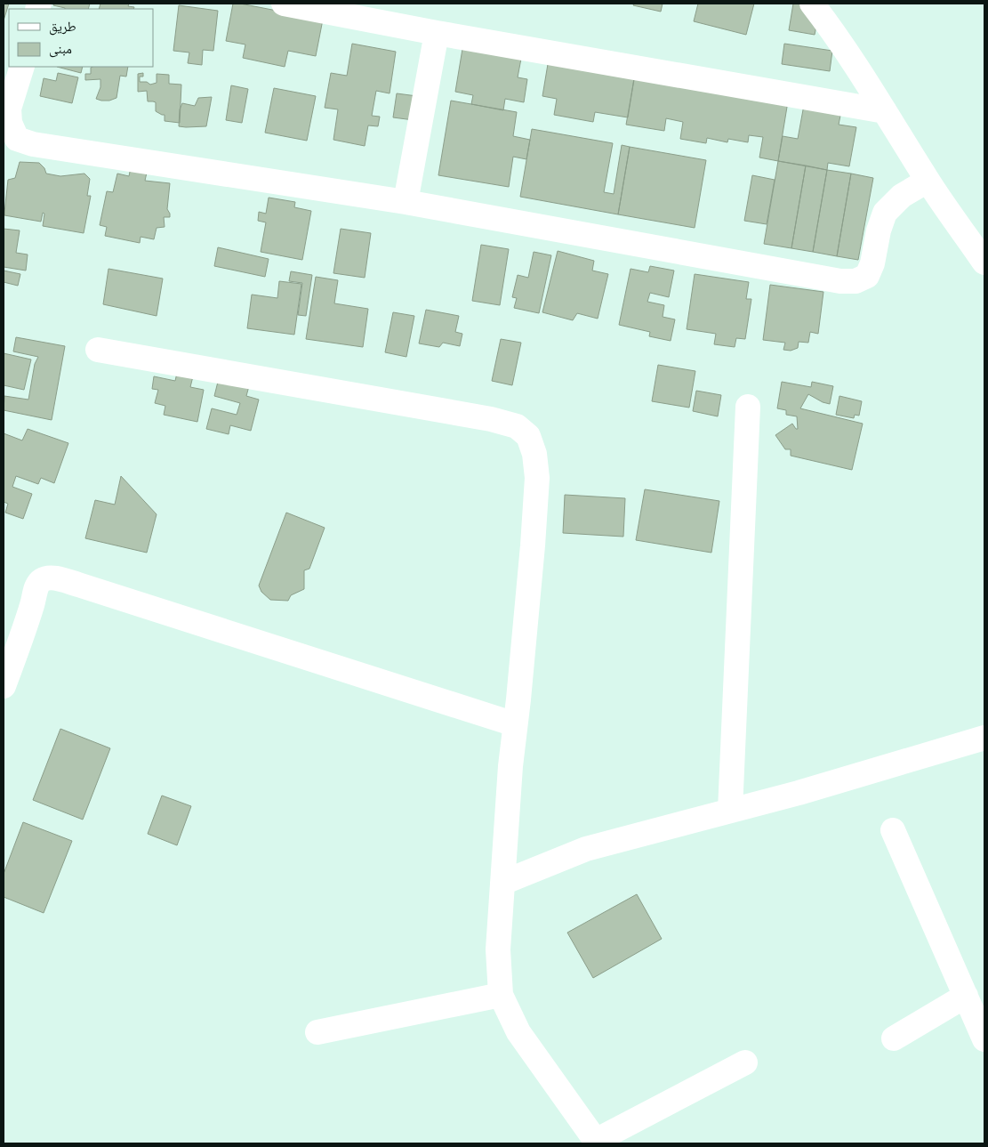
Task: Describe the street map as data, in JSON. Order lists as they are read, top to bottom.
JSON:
{
  "legend": ["طريق", "مبنى"]
}
